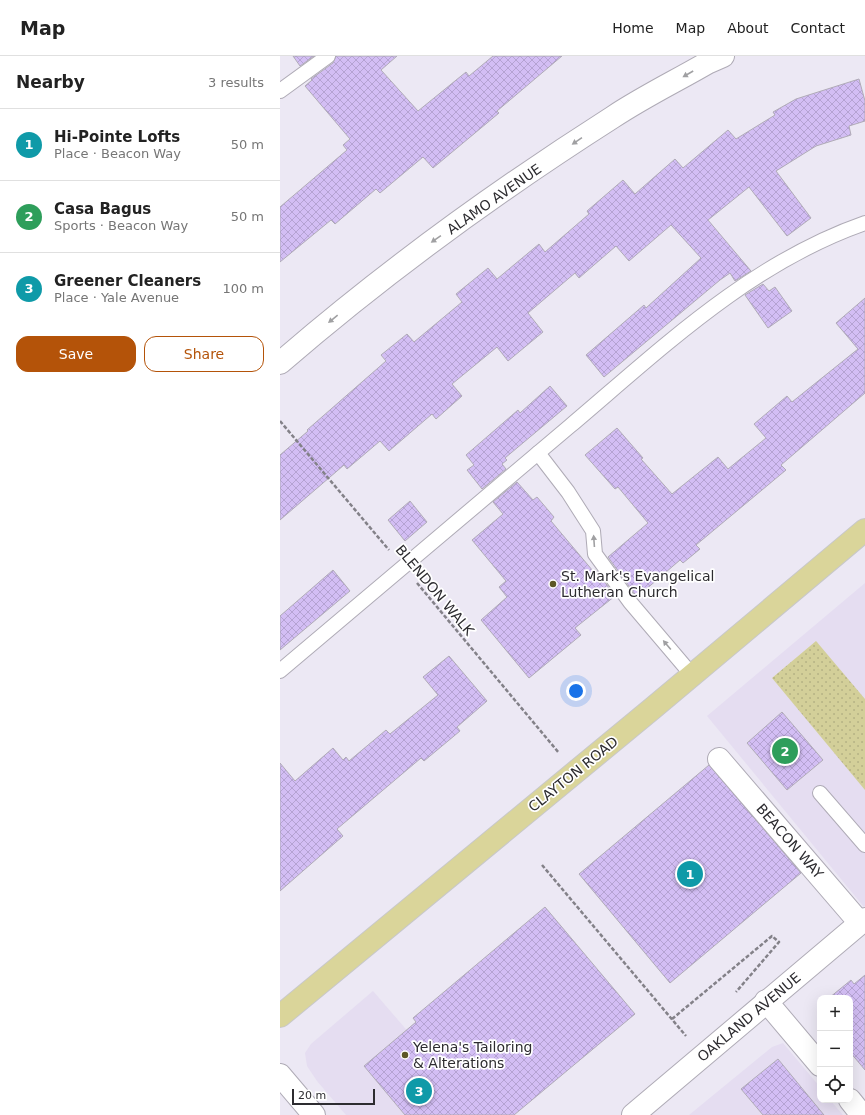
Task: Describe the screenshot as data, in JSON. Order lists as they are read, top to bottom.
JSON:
{
  "streets": {
    "main road": ["CLAYTON ROAD"],
    "street": ["ALAMO AVENUE", "BEACON WAY", "OAKLAND AVENUE"],
    "path": ["BLENDON WALK"]
  },
  "crossings": [
    ["BLENDON WALK", "CLAYTON ROAD"],
    ["BEACON WAY", "OAKLAND AVENUE"]
  ],
  "one_way": ["ALAMO AVENUE"],
  "places": ["St. Mark's Evangelical Lutheran Church", "Yelena's Tailoring & Alterations"],
  "scale_bar": "20 m",
  "page": {
    "header": "Map",
    "nav": [
      "Home",
      "Map",
      "About",
      "Contact"
    ],
    "heading": ["Nearby", "3 results"],
    "list": [
      {
        "mark": "1",
        "name": "Hi-Pointe Lofts",
        "note": "Place · Beacon Way",
        "value": "50 m"
      },
      {
        "mark": "2",
        "name": "Casa Bagus",
        "note": "Sports · Beacon Way",
        "value": "50 m"
      },
      {
        "mark": "3",
        "name": "Greener Cleaners",
        "note": "Place · Yale Avenue",
        "value": "100 m"
      }
    ],
    "buttons": ["Save", "Share"],
    "pins": ["2", "1", "3"],
    "map_buttons": ["+", "−"],
    "scale": "20 m"
  }
}
